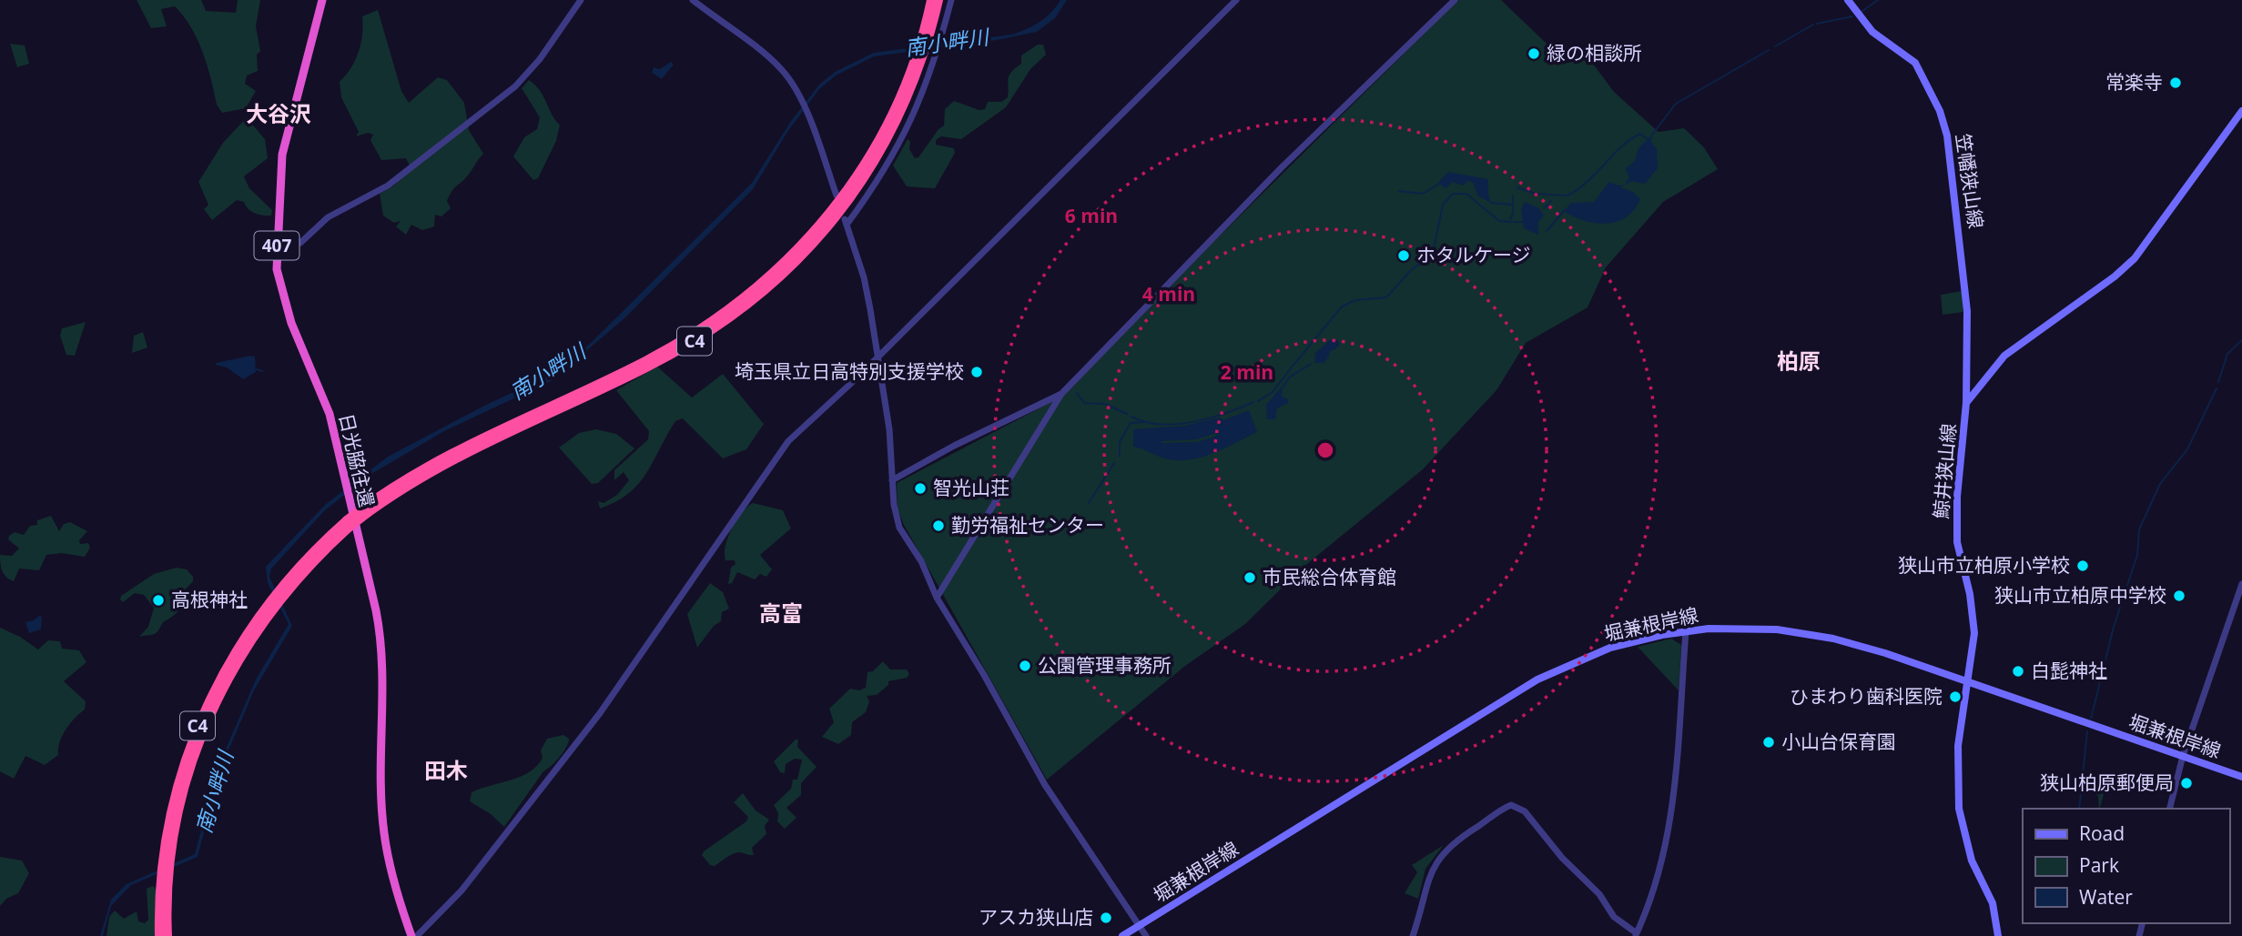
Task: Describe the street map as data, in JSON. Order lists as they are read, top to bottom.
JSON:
{
  "streets": {
    "highway": ["407", "C4", "日光脇往還"],
    "main road": ["笠幡狭山線", "鯨井狭山線", "堀兼根岸線"]
  },
  "crossings": [
    ["笠幡狭山線", "鯨井狭山線"],
    ["鯨井狭山線", "堀兼根岸線"]
  ],
  "districts": [
    "大谷沢",
    "柏原",
    "高富",
    "田木"
  ],
  "water": ["南小畔川"],
  "places": [
    "緑の相談所",
    "常楽寺",
    "ホタルケージ",
    "埼玉県立日高特別支援学校",
    "智光山荘",
    "勤労福祉センター",
    "狭山市立柏原小学校",
    "市民総合体育館",
    "狭山市立柏原中学校",
    "高根神社",
    "公園管理事務所",
    "白髭神社",
    "ひまわり歯科医院",
    "小山台保育園",
    "狭山柏原郵便局",
    "アスカ狭山店"
  ],
  "legend": ["Road", "Park", "Water"],
  "rings": ["6 min", "4 min", "2 min"]
}
